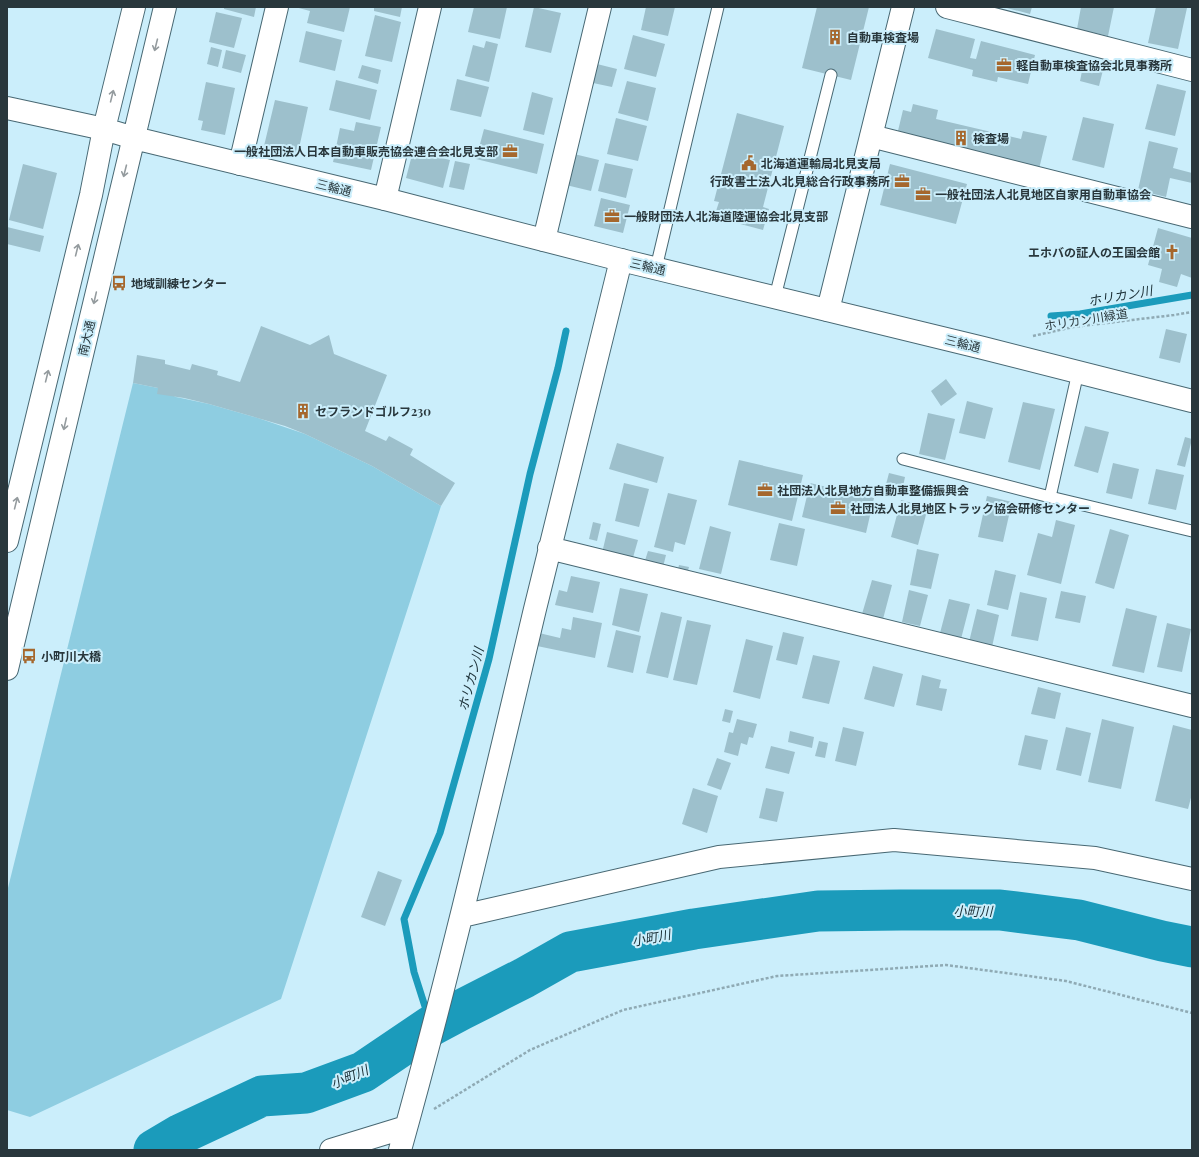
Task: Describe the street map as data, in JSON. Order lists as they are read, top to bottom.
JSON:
{
  "streets": {
    "street": ["三輪通", "南大通"],
    "path": ["ホリカン川緑道"]
  },
  "crossings": [
    ["三輪通", "南大通"]
  ],
  "water": ["ホリカン川", "小町川"],
  "places": {
    "building": ["自動車検査場", "検査場", "セフランドゴルフ230"],
    "office": [
      "軽自動車検査協会北見事務所",
      "一般社団法人日本自動車販売協会連合会北見支部",
      "行政書士法人北見総合行政事務所",
      "一般社団法人北見地区自家用自動車協会",
      "一般財団法人北海道陸運協会北見支部",
      "社団法人北見地方自動車整備振興会",
      "社団法人北見地区トラック協会研修センター"
    ],
    "public building": ["北海道運輸局北見支局"],
    "church": ["エホバの証人の王国会館"],
    "bus stop": ["地域訓練センター", "小町川大橋"]
  }
}
